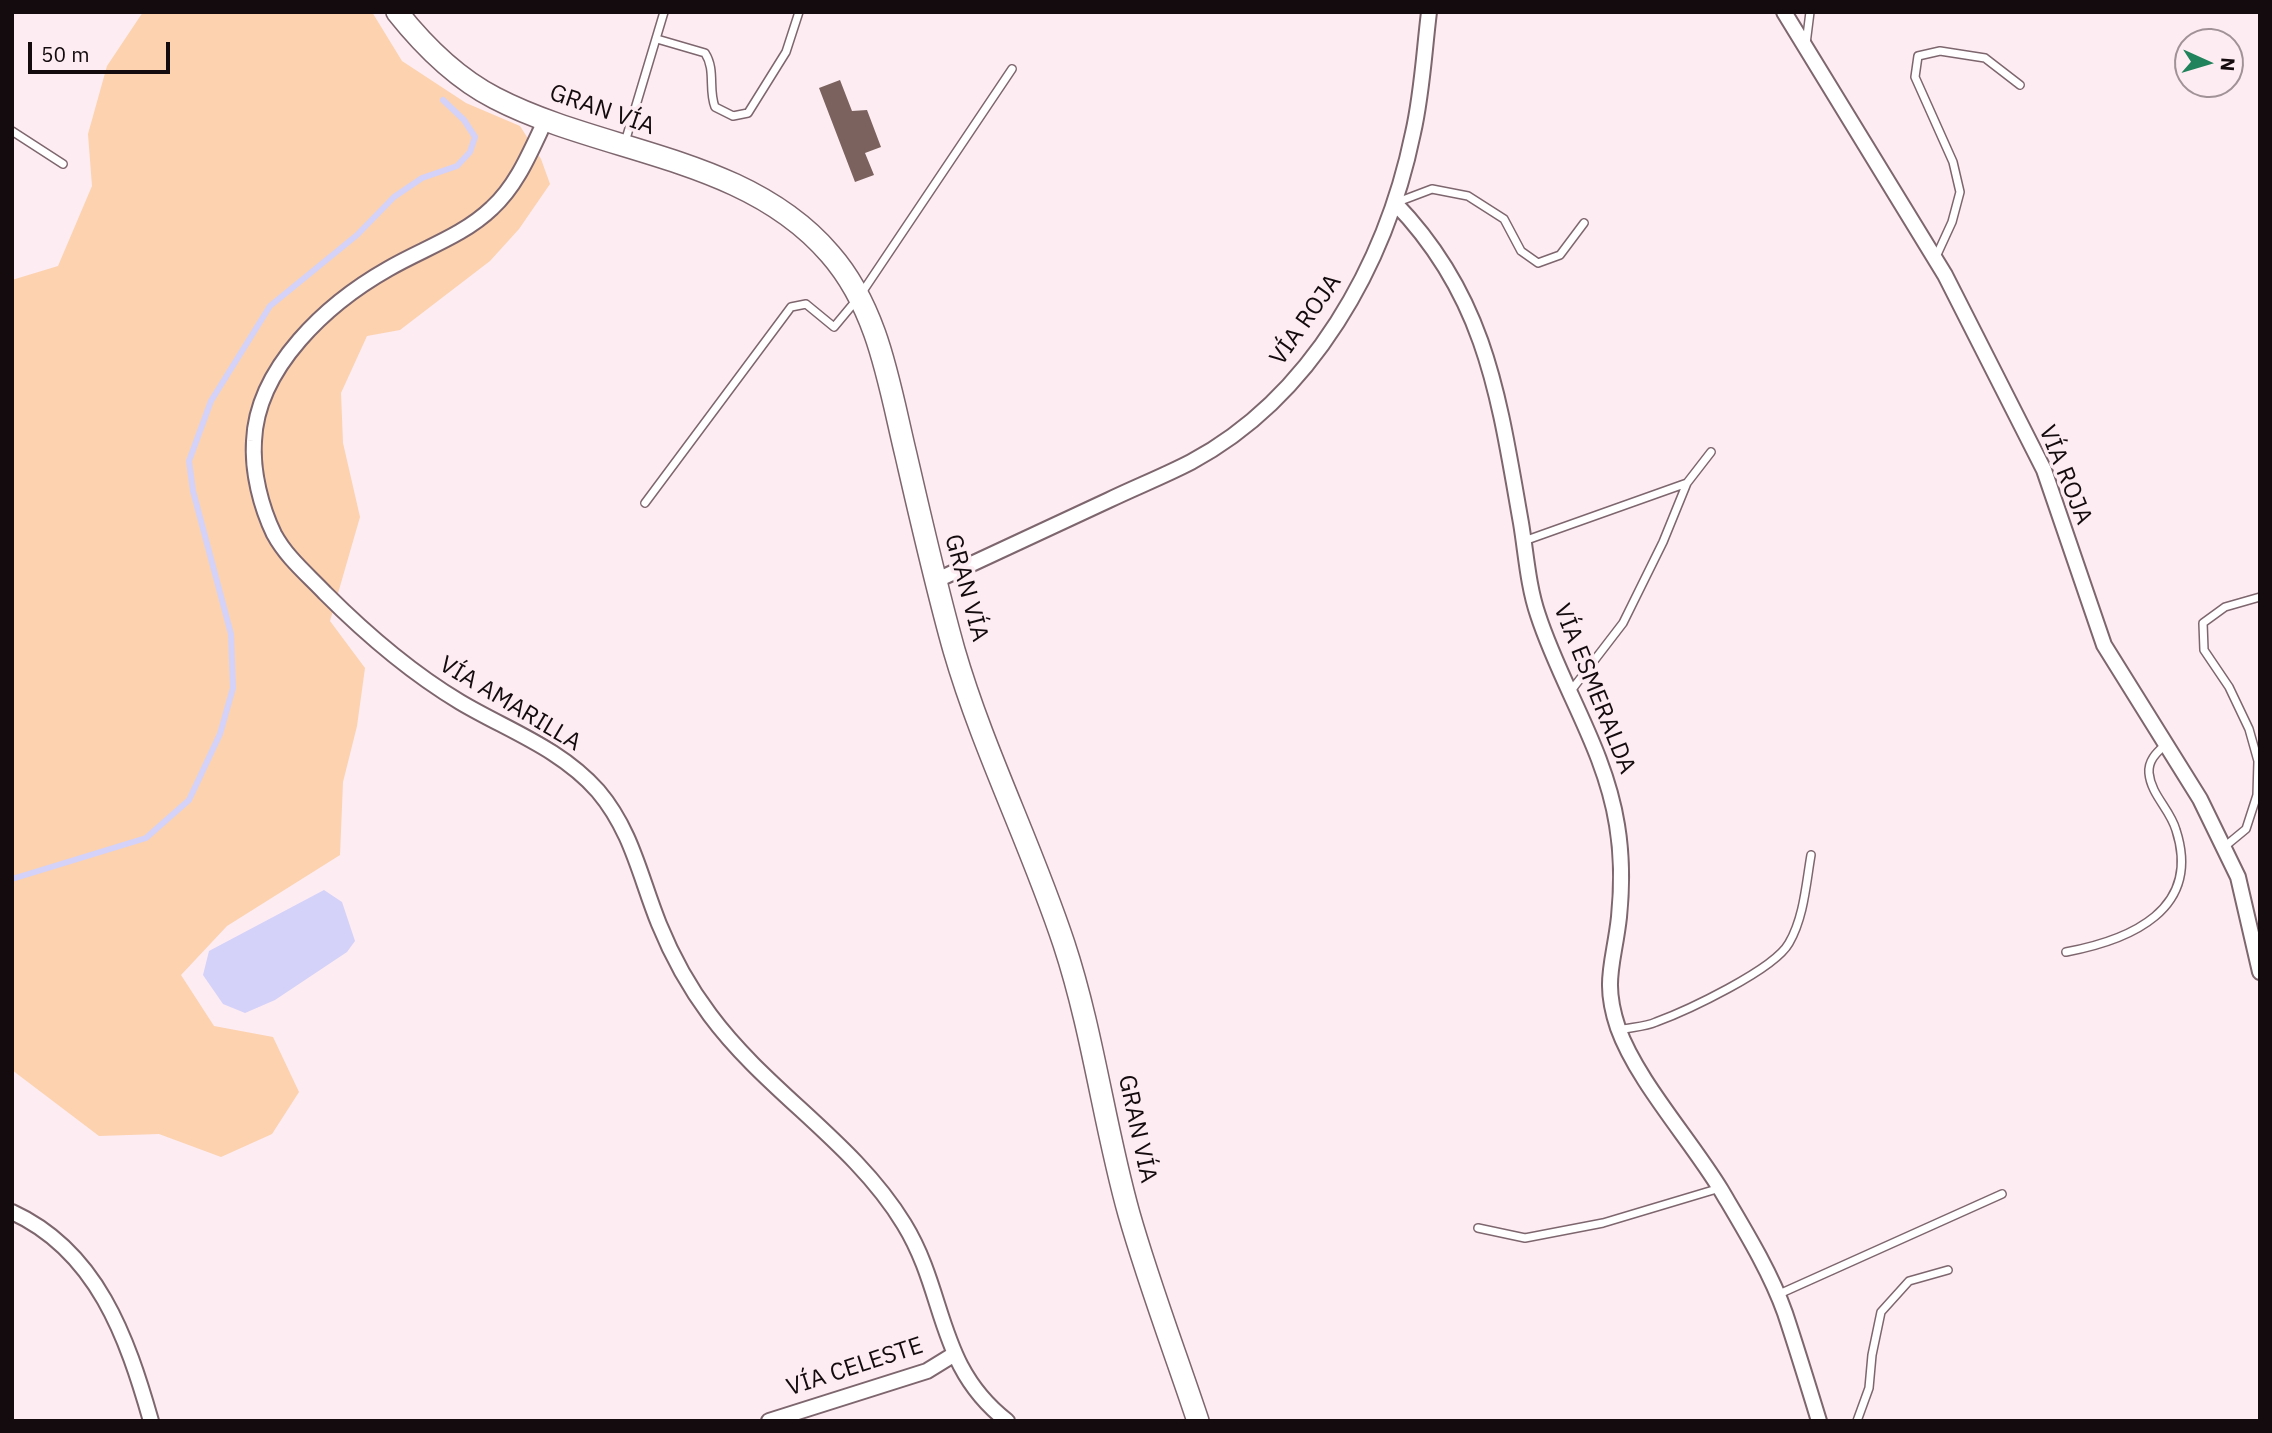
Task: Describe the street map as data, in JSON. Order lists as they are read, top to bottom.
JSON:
{
  "streets": {
    "main road": ["GRAN VÍA"],
    "street": [
      "VÍA ROJA",
      "VÍA ESMERALDA",
      "VÍA AMARILLA",
      "VÍA CELESTE"
    ]
  },
  "crossings": [
    ["GRAN VÍA", "VÍA ROJA"],
    ["GRAN VÍA", "VÍA AMARILLA"],
    ["VÍA ROJA", "VÍA ESMERALDA"],
    ["VÍA AMARILLA", "VÍA CELESTE"]
  ],
  "scale_bar": "50 m",
  "north": "right"
}
